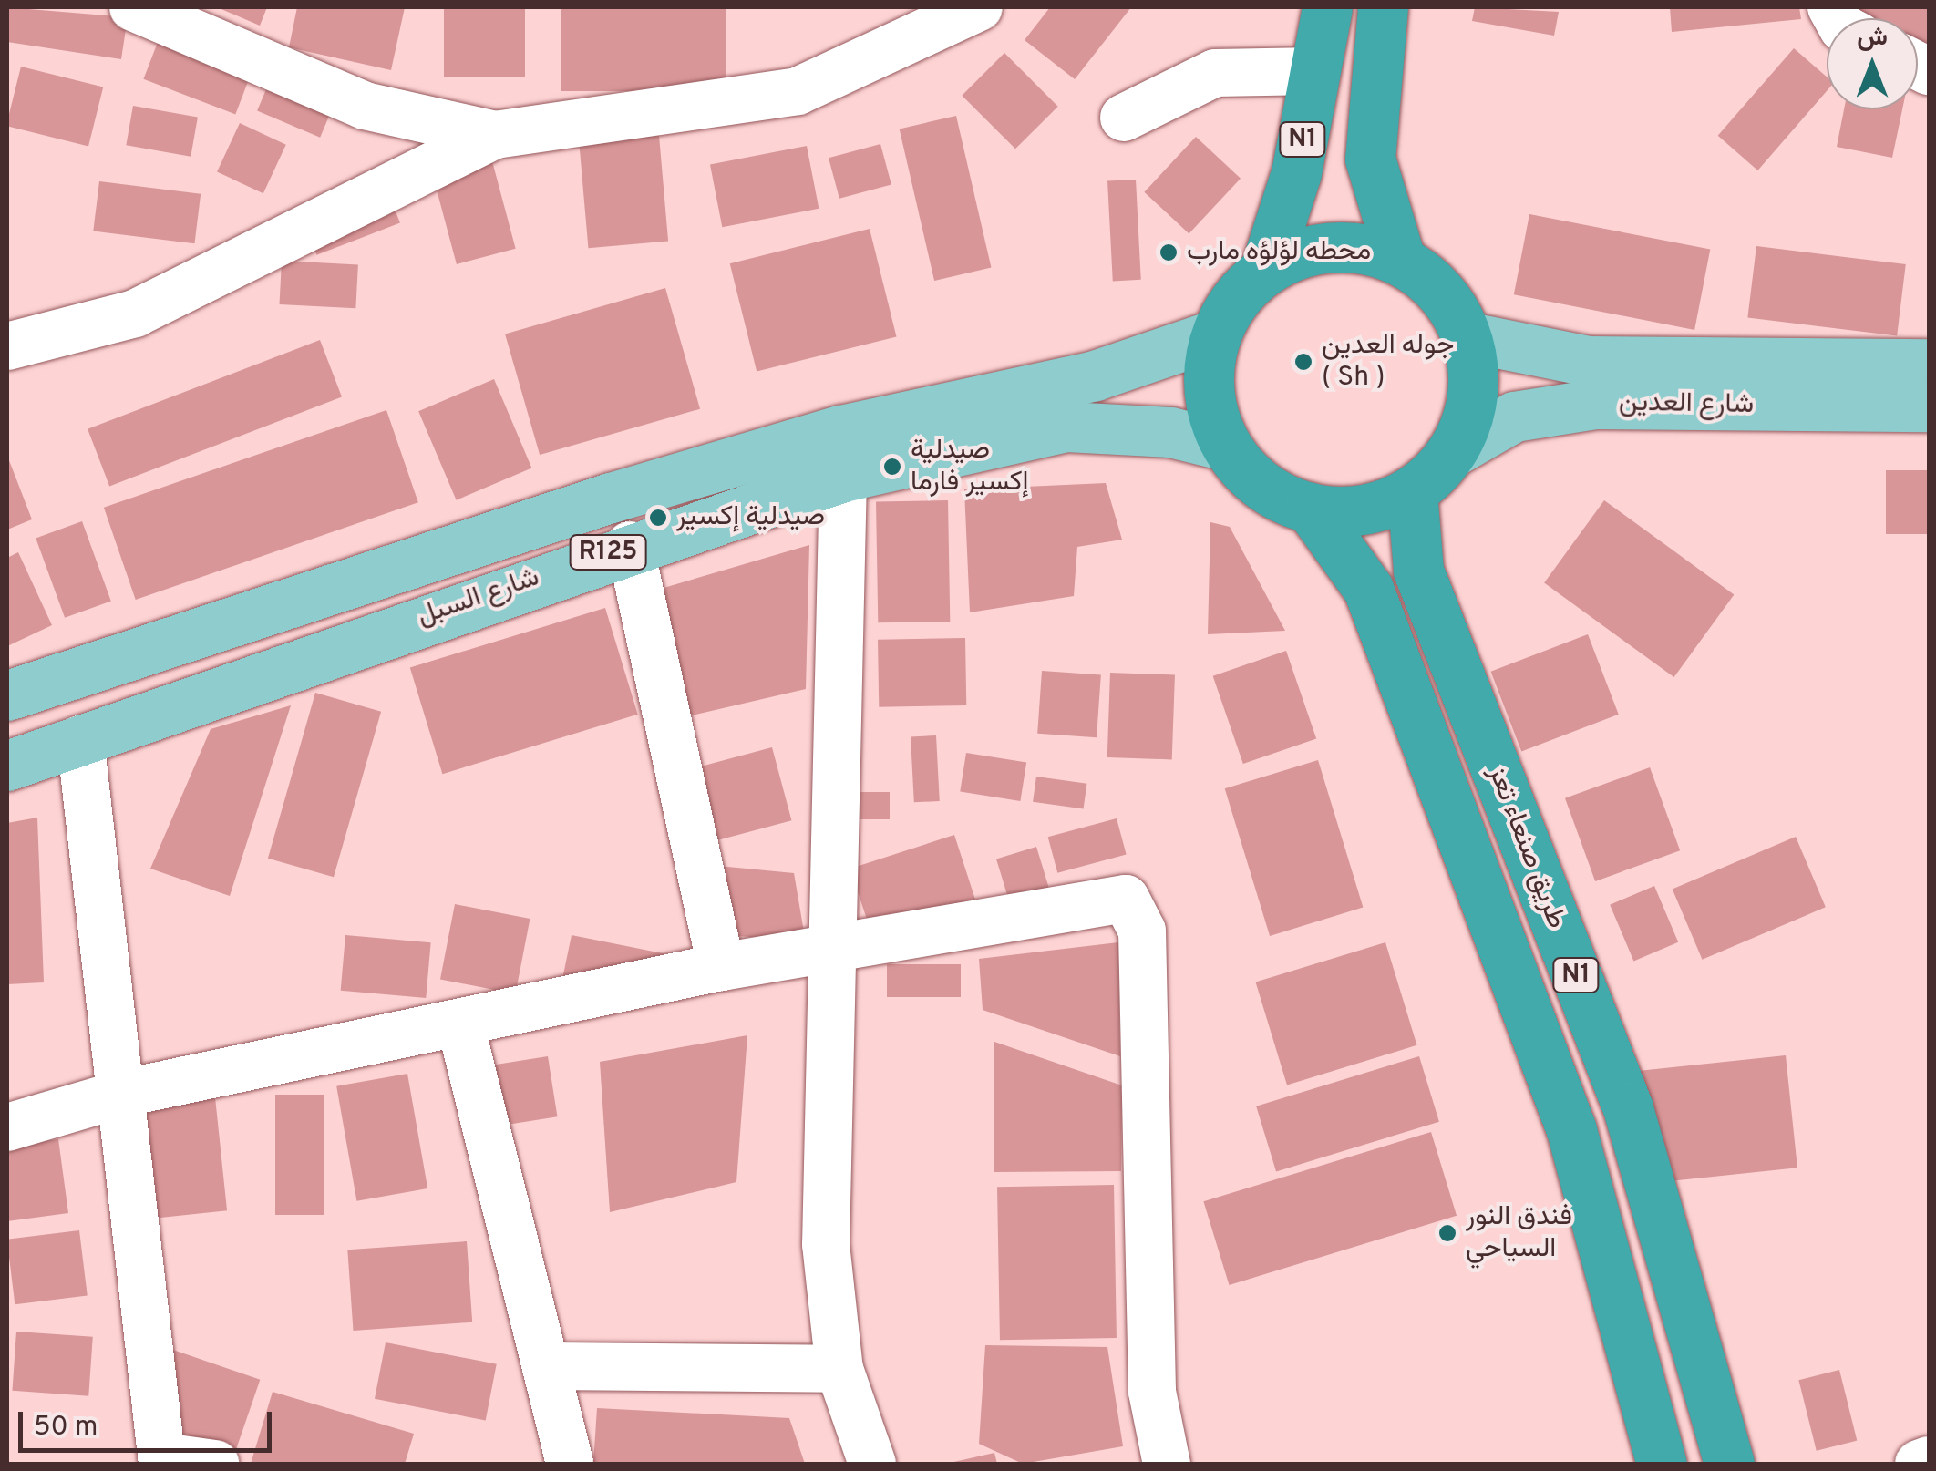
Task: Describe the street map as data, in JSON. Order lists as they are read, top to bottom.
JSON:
{
  "streets": {
    "highway": ["N1", "طريق صنعاء تعز"],
    "main road": ["شارع العدين", "R125", "شارع السبل"]
  },
  "crossings": [
    ["N1", "شارع العدين"],
    ["N1", "شارع السبل"],
    ["N1", "طريق صنعاء تعز"],
    ["شارع العدين", "شارع السبل"],
    ["شارع العدين", "طريق صنعاء تعز"],
    ["شارع السبل", "طريق صنعاء تعز"]
  ],
  "places": [
    "محطه لؤلؤه مارب",
    "جوله العدين ( Sh )",
    "صيدلية إكسير فارما",
    "صيدلية إكسير",
    "فندق النور السياحي"
  ],
  "scale_bar": "50 m",
  "north": "top"
}
